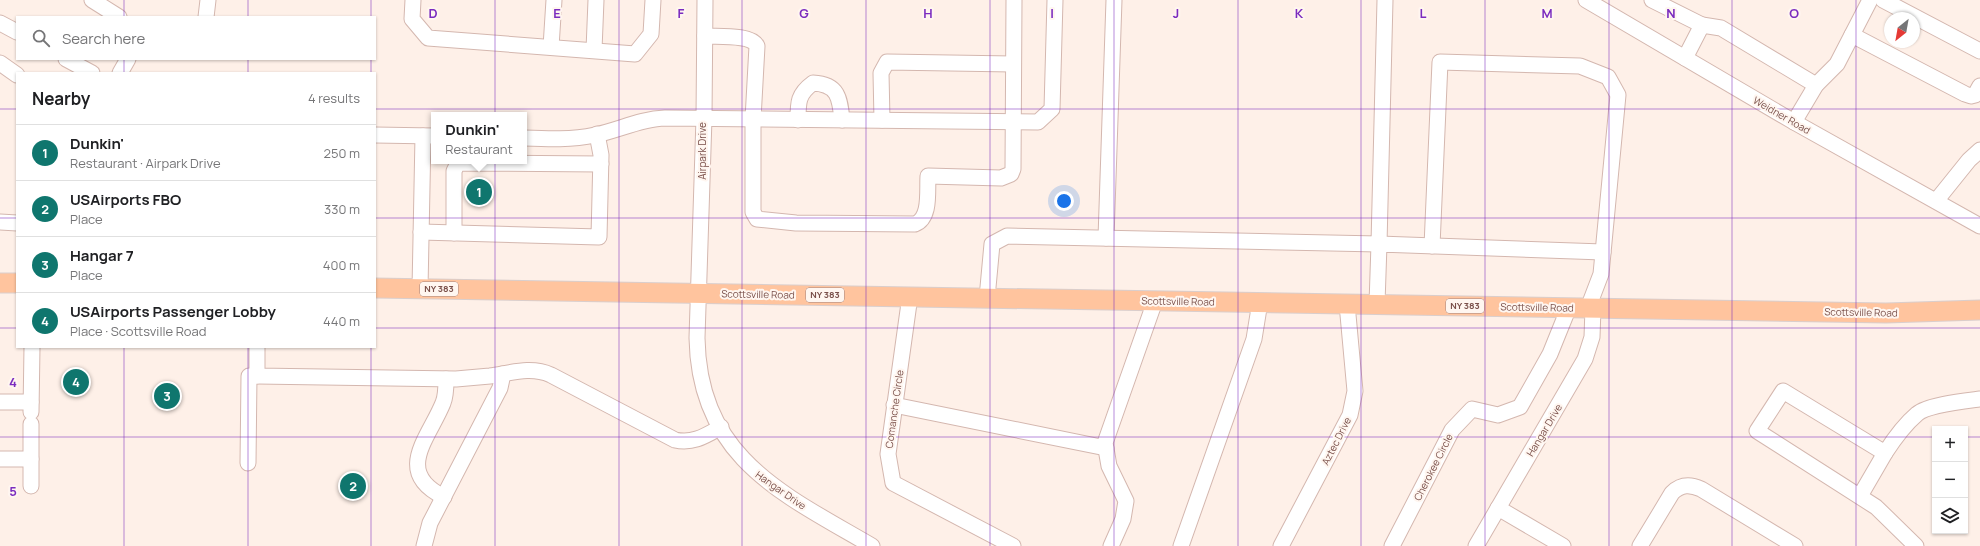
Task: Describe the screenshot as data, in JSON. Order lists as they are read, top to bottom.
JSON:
{
  "streets": {
    "main road": ["NY 383", "Scottsville Road"],
    "street": [
      "Weidner Road",
      "Airpark Drive",
      "Comanche Circle",
      "Hangar Drive",
      "Aztec Drive",
      "Cherokee Circle"
    ]
  },
  "crossings": [
    ["Airpark Drive", "Scottsville Road"],
    ["Airpark Drive", "Hangar Drive"],
    ["Scottsville Road", "Comanche Circle"],
    ["Scottsville Road", "Hangar Drive"],
    ["Scottsville Road", "Aztec Drive"],
    ["Scottsville Road", "Cherokee Circle"]
  ],
  "north": "bottom left",
  "page": {
    "search": "Search here",
    "heading": ["Nearby", "4 results"],
    "popup": ["Dunkin'", "Restaurant"],
    "list": [
      {
        "mark": "1",
        "name": "Dunkin'",
        "note": "Restaurant · Airpark Drive",
        "value": "250 m"
      },
      {
        "mark": "2",
        "name": "USAirports FBO",
        "note": "Place",
        "value": "330 m"
      },
      {
        "mark": "3",
        "name": "Hangar 7",
        "note": "Place",
        "value": "400 m"
      },
      {
        "mark": "4",
        "name": "USAirports Passenger Lobby",
        "note": "Place · Scottsville Road",
        "value": "440 m"
      }
    ],
    "pins": [
      "1",
      "4",
      "3",
      "2"
    ],
    "map_buttons": ["+", "−"]
  },
  "grid": {
    "columns": [
      "D",
      "E",
      "F",
      "G",
      "H",
      "I",
      "J",
      "K",
      "L",
      "M",
      "N",
      "O"
    ],
    "rows": ["4", "5"]
  }
}
